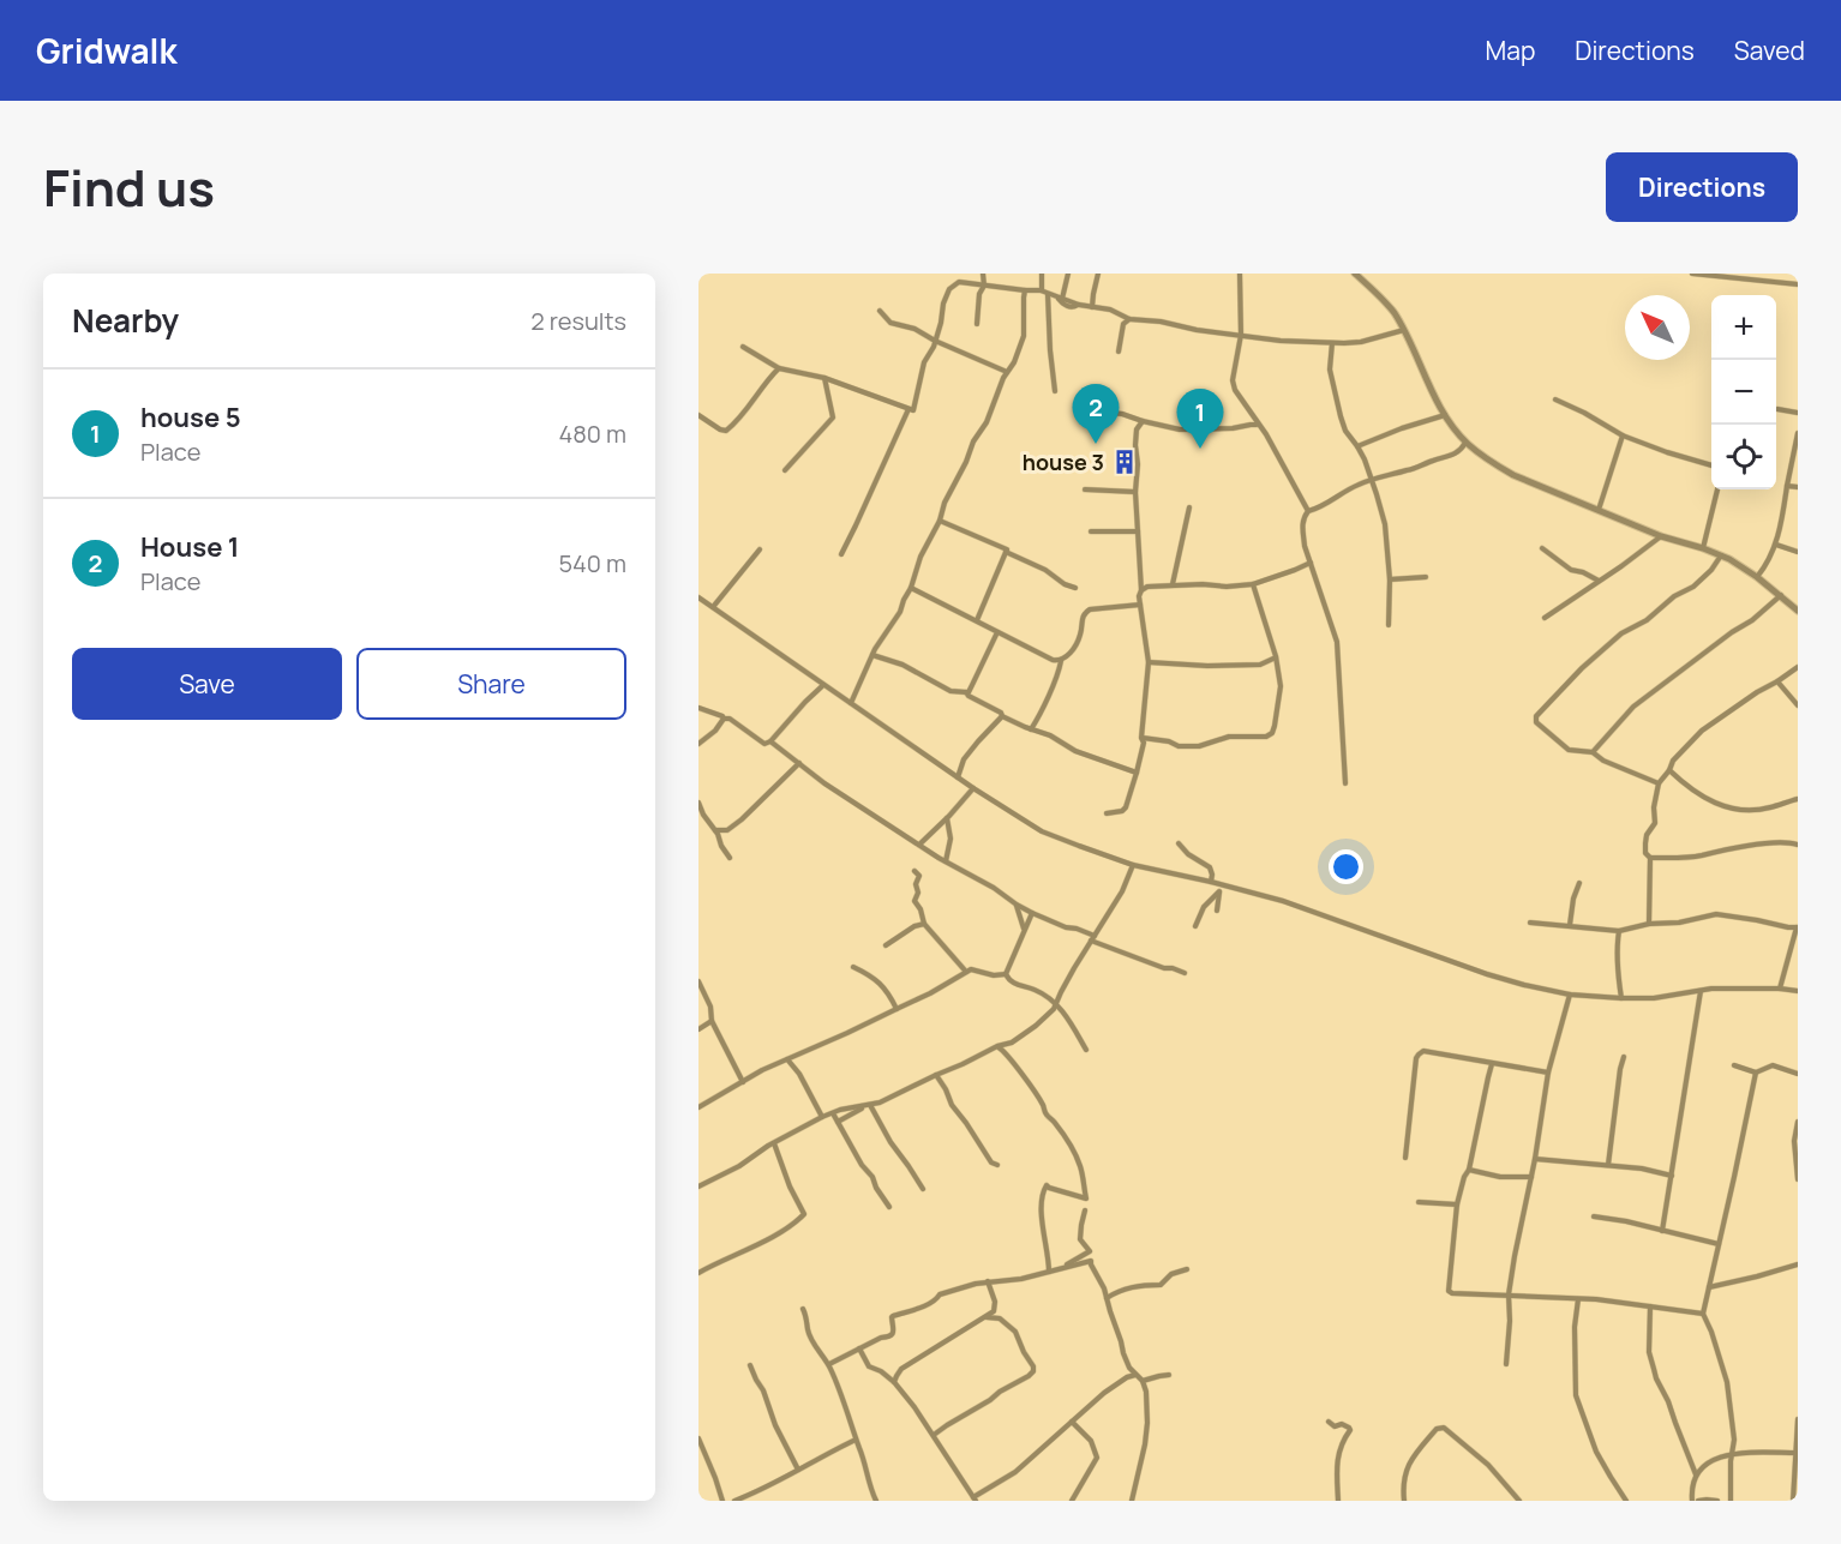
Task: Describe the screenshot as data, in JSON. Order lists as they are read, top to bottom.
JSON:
{
  "places": {
    "building": ["house 3"]
  },
  "north": "top left",
  "page": {
    "header": "Gridwalk",
    "nav": ["Map", "Directions", "Saved"],
    "title": "Find us",
    "buttons": [
      "Directions",
      ["Save", "Share"]
    ],
    "heading": ["Nearby", "2 results"],
    "map_buttons": ["+", "−"],
    "list": [
      {
        "mark": "1",
        "name": "house 5",
        "note": "Place",
        "value": "480 m"
      },
      {
        "mark": "2",
        "name": "House 1",
        "note": "Place",
        "value": "540 m"
      }
    ],
    "pins": ["2", "1"]
  }
}
